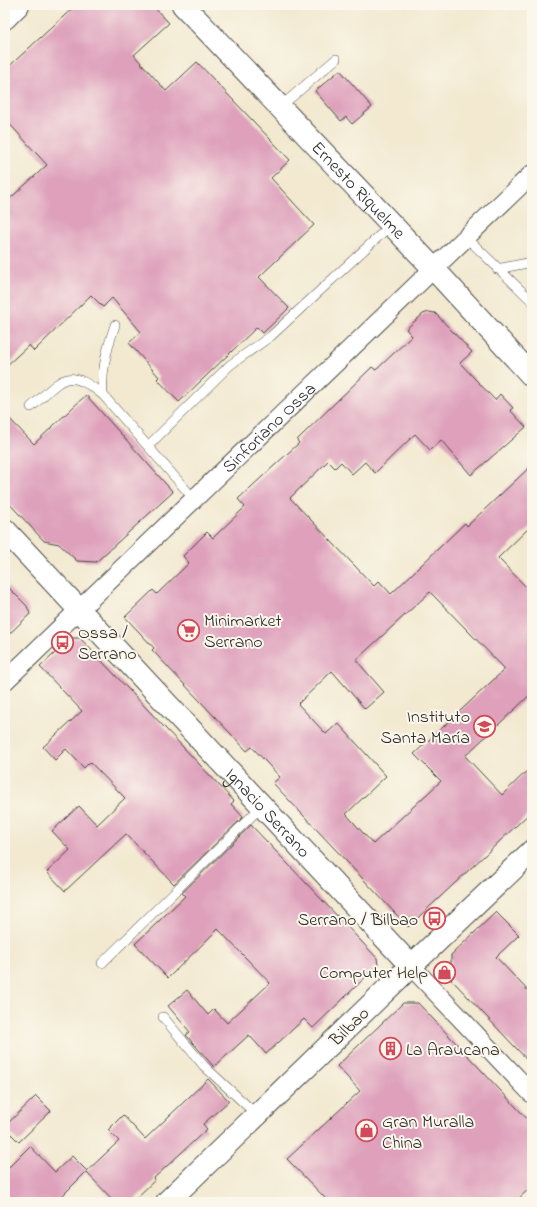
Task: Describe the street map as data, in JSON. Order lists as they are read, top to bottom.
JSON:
{
  "streets": {
    "main road": ["Ernesto Riquelme", "Ignacio Serrano", "Bilbao"],
    "street": ["Sinforiano Ossa"]
  },
  "crossings": [
    ["Ernesto Riquelme", "Sinforiano Ossa"],
    ["Sinforiano Ossa", "Ignacio Serrano"],
    ["Ignacio Serrano", "Bilbao"]
  ],
  "places": {
    "supermarket": ["Minimarket Serrano"],
    "bus stop": ["Ossa / Serrano", "Serrano / Bilbao"],
    "school or university": ["Instituto Santa María"],
    "shop": ["Computer Help", "Gran Muralla China"],
    "building": ["La Araucana"]
  }
}
